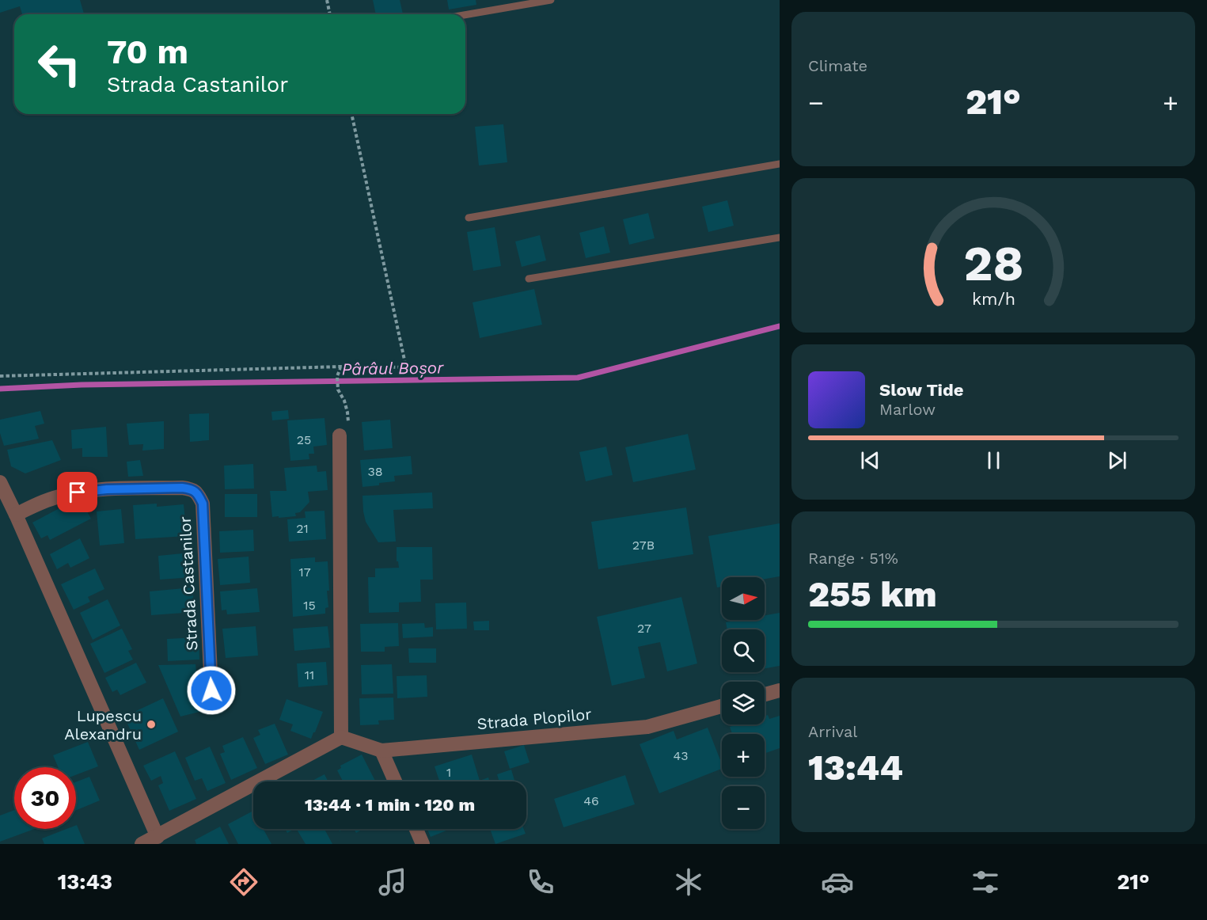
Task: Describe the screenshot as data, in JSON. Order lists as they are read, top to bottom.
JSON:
{
  "streets": {
    "street": ["Strada Castanilor", "Strada Plopilor"]
  },
  "water": ["Pârâul Boșor"],
  "places": ["Lupescu Alexandru"],
  "house_numbers": [
    "25",
    "38",
    "21",
    "27B",
    "17",
    "15",
    "27",
    "11",
    "43",
    "1",
    "46"
  ],
  "north": "right",
  "page": {
    "tile": [
      "Climate",
      ["Range · 51%", "255 km"],
      ["Arrival", "13:44"]
    ],
    "turn": ["70 m", "Strada Castanilor"],
    "heat": ["−", "21°", "+"],
    "song": ["Slow Tide", "Marlow"],
    "map_buttons": ["+", "−"],
    "limit": "30",
    "trip": "13:44 · 1 min · 120 m",
    "tabs": ["13:43", "21°"],
    "gauge": ["28", "km/h"]
  }
}
